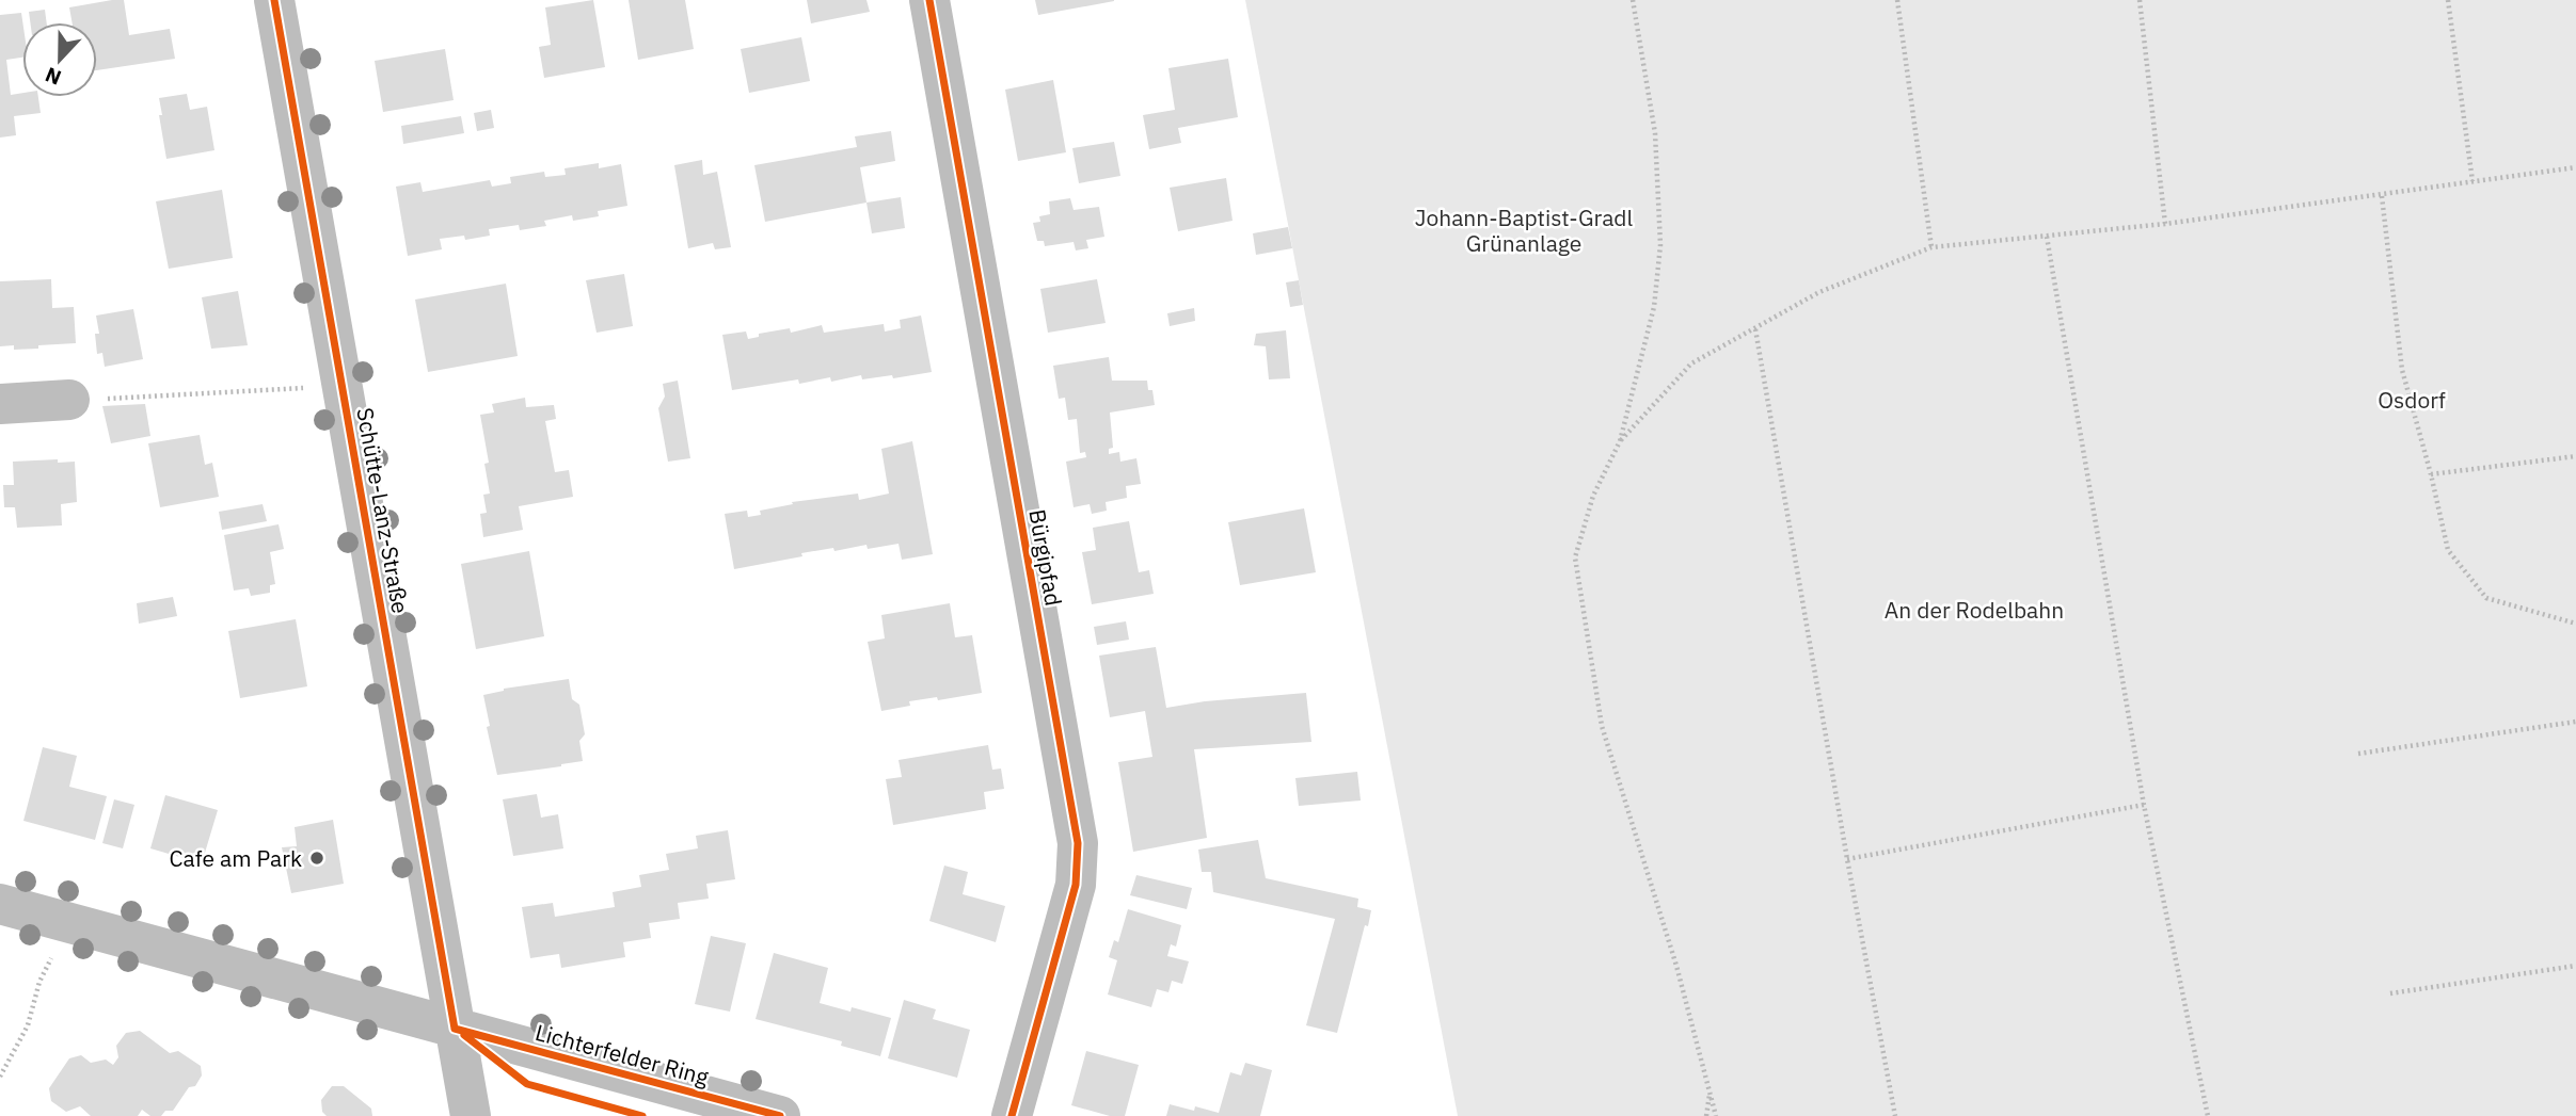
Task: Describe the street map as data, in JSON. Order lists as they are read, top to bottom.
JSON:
{
  "streets": {
    "street": ["Schütte-Lanz-Straße", "Bürgipfad", "Lichterfelder Ring"]
  },
  "crossings": [
    ["Schütte-Lanz-Straße", "Lichterfelder Ring"]
  ],
  "parks": ["Johann-Baptist-Gradl Grünanlage", "Osdorf", "An der Rodelbahn"],
  "places": ["Cafe am Park"],
  "north": "bottom"
}
